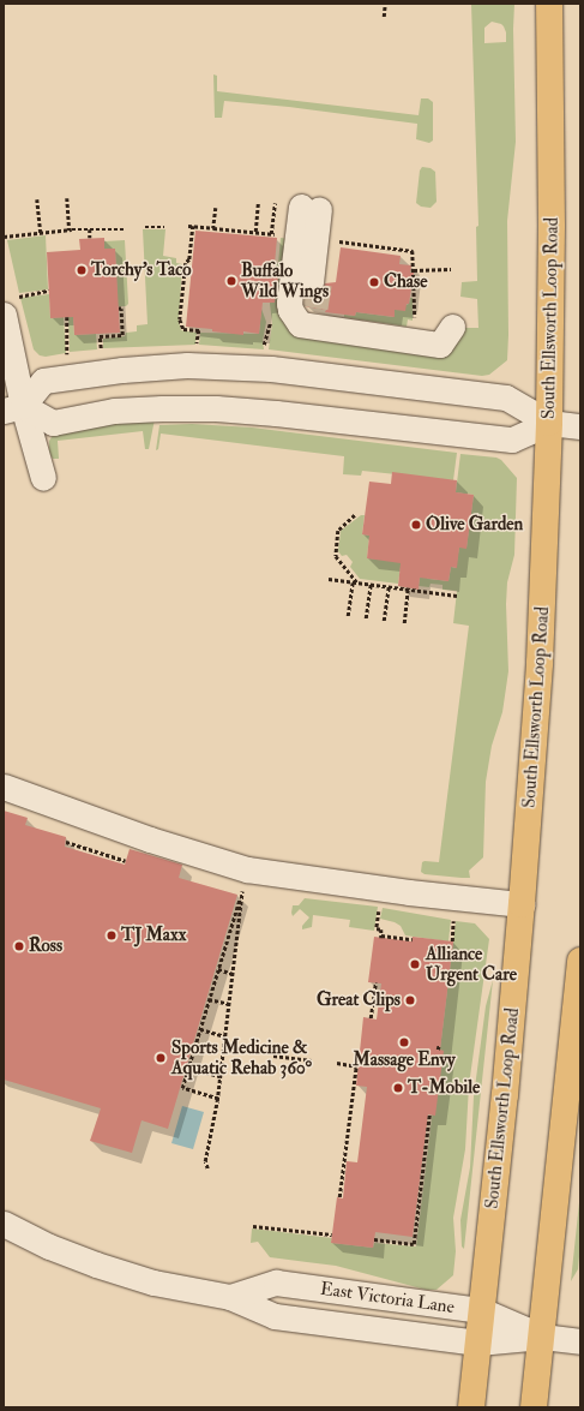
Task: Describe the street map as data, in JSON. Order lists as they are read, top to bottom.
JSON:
{
  "streets": {
    "main road": ["South Ellsworth Loop Road"],
    "street": ["East Victoria Lane"]
  },
  "crossings": [
    ["South Ellsworth Loop Road", "East Victoria Lane"]
  ],
  "places": [
    "Torchy's Taco",
    "Buffalo Wild Wings",
    "Chase",
    "Olive Garden",
    "TJ Maxx",
    "Ross",
    "Alliance Urgent Care",
    "Great Clips",
    "Massage Envy",
    "Sports Medicine & Aquatic Rehab 360°",
    "T-Mobile"
  ]
}
